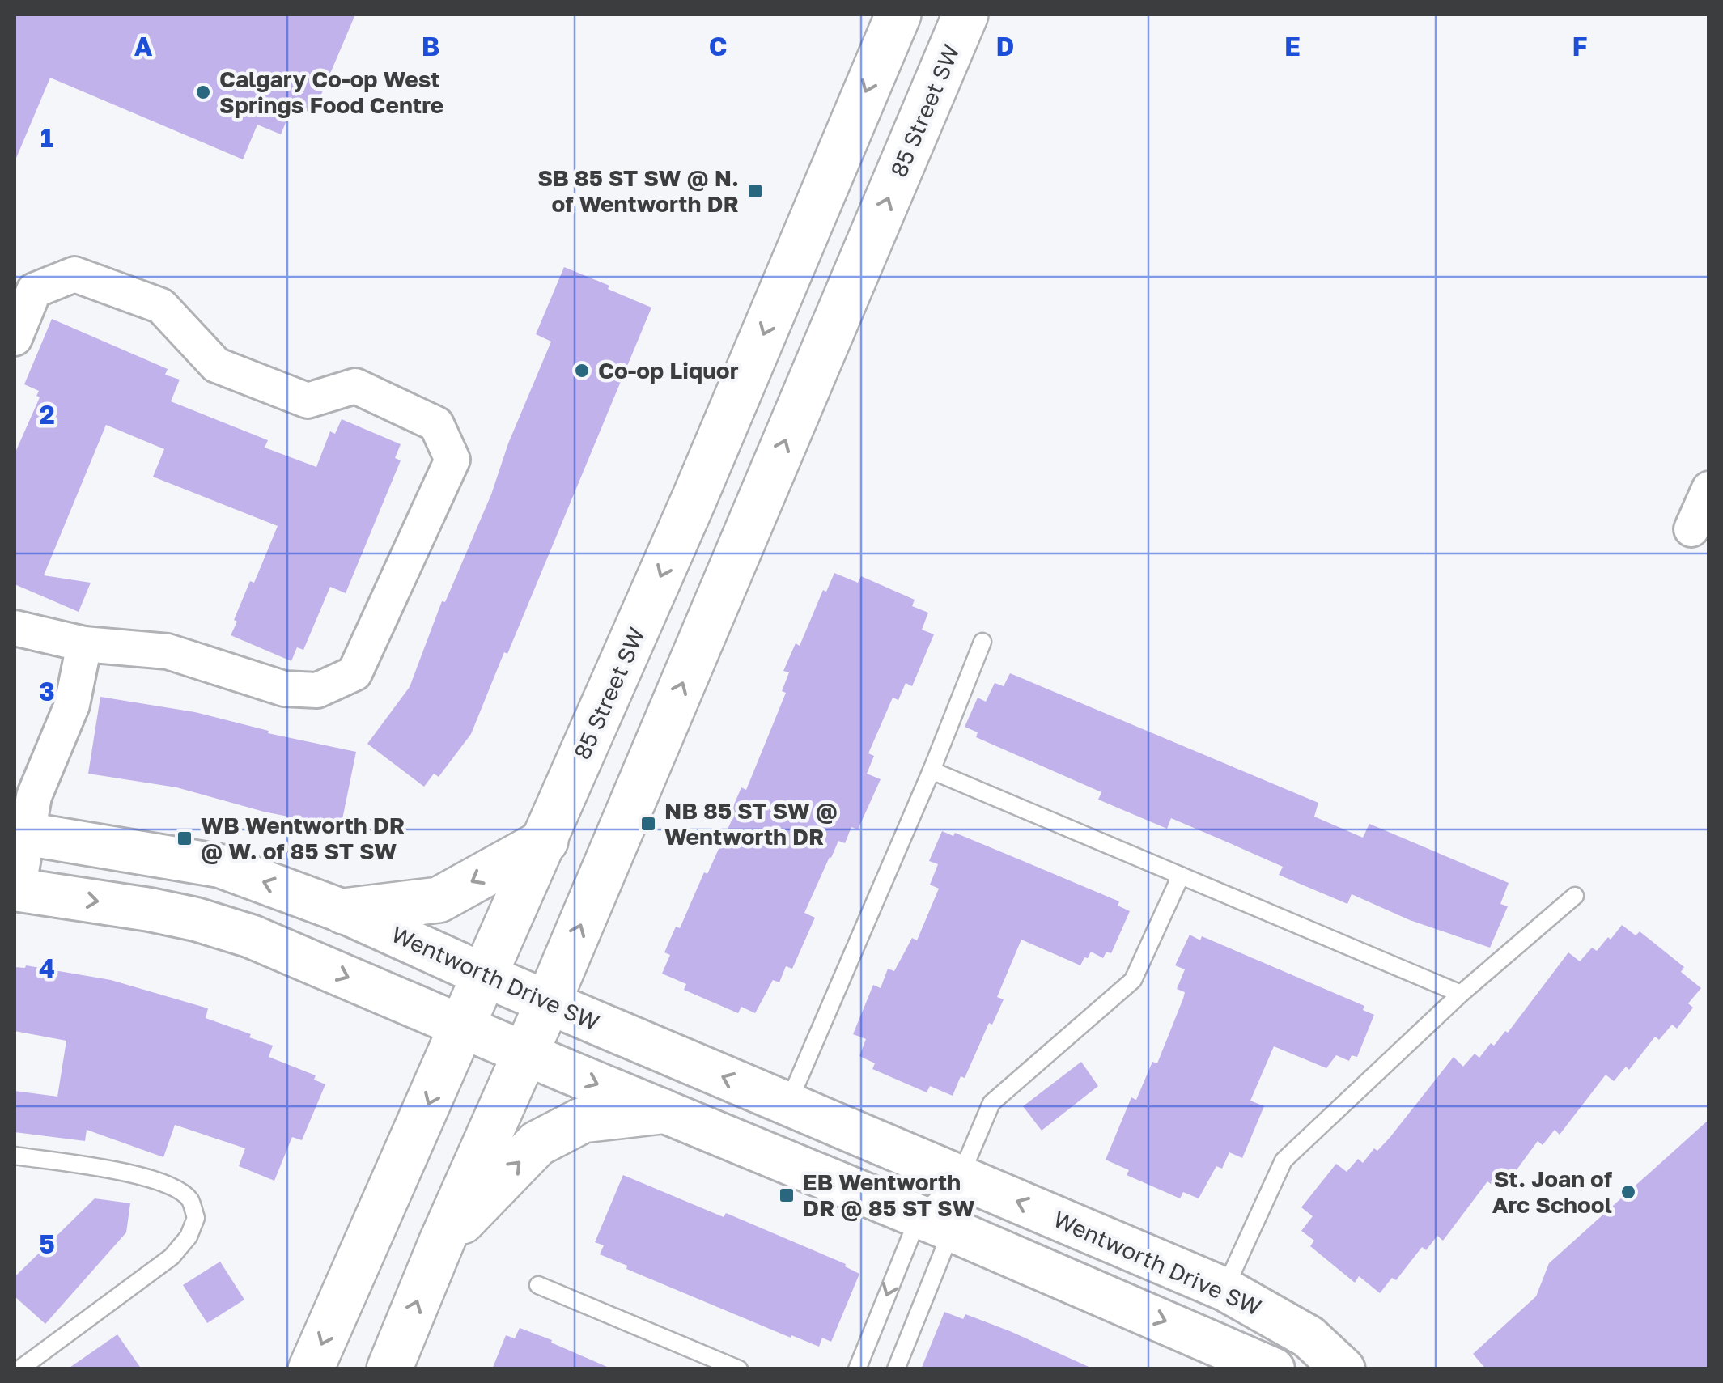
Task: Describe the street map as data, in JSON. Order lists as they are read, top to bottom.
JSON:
{
  "streets": {
    "main road": ["85 Street SW"],
    "street": ["Wentworth Drive SW"]
  },
  "crossings": [
    ["85 Street SW", "Wentworth Drive SW"]
  ],
  "places": {
    "other": ["Calgary Co-op West Springs Food Centre", "Co-op Liquor", "St. Joan of Arc School"],
    "transit": [
      "SB 85 ST SW @ N. of Wentworth DR",
      "NB 85 ST SW @ Wentworth DR",
      "WB Wentworth DR @ W. of 85 ST SW",
      "EB Wentworth DR @ 85 ST SW"
    ]
  },
  "grid": {
    "columns": [
      "A",
      "B",
      "C",
      "D",
      "E",
      "F"
    ],
    "rows": [
      "1",
      "2",
      "3",
      "4",
      "5"
    ]
  }
}
